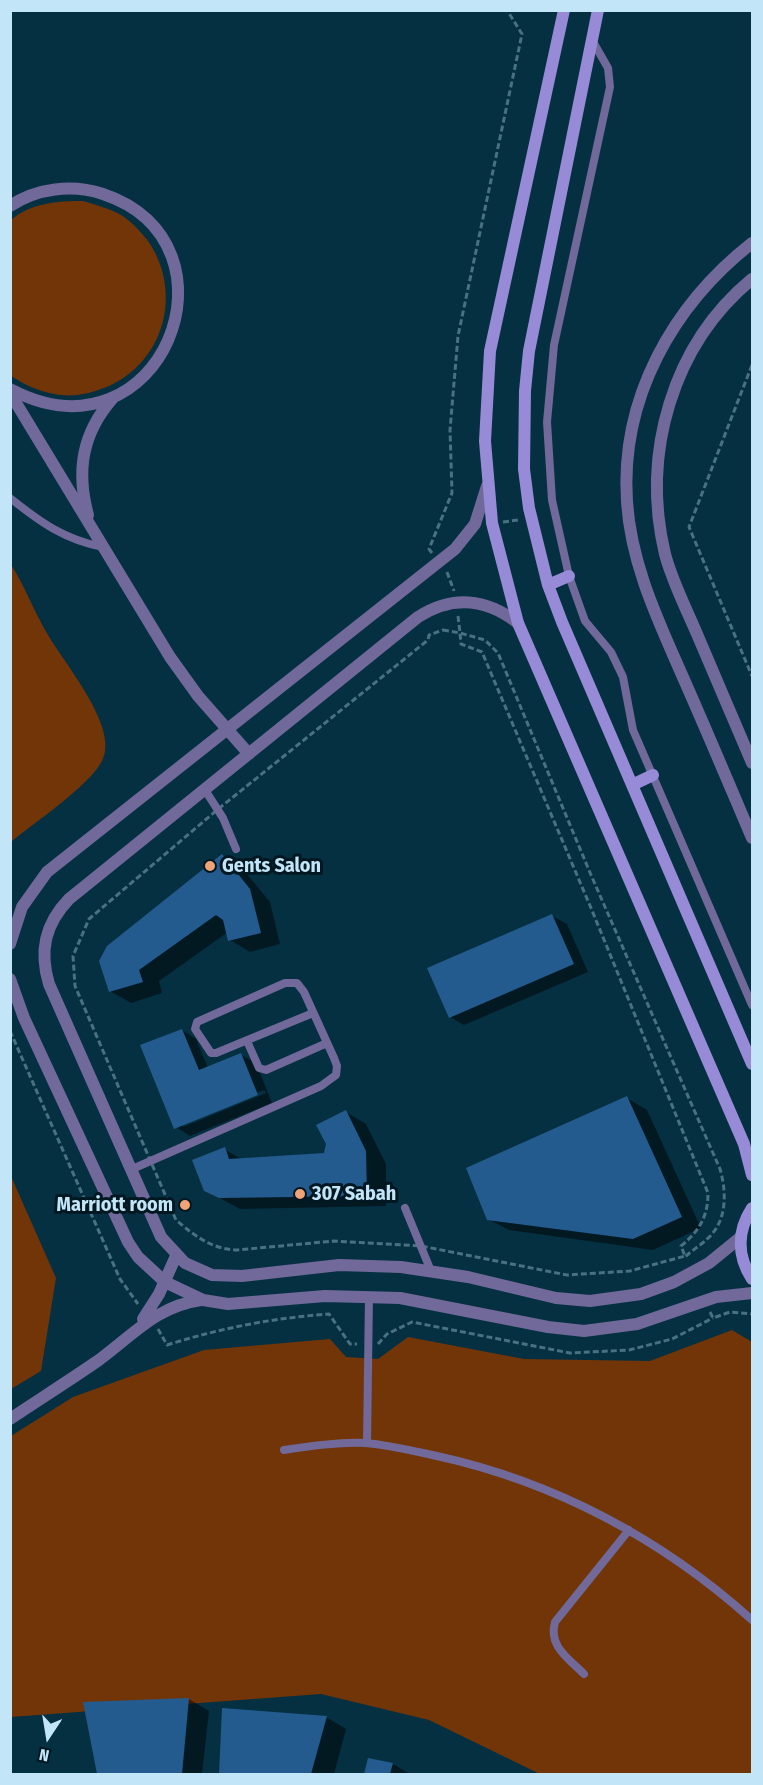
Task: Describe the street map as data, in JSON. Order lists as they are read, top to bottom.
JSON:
{
  "places": ["Gents Salon", "307 Sabah", "Marriott room"],
  "north": "bottom"
}
